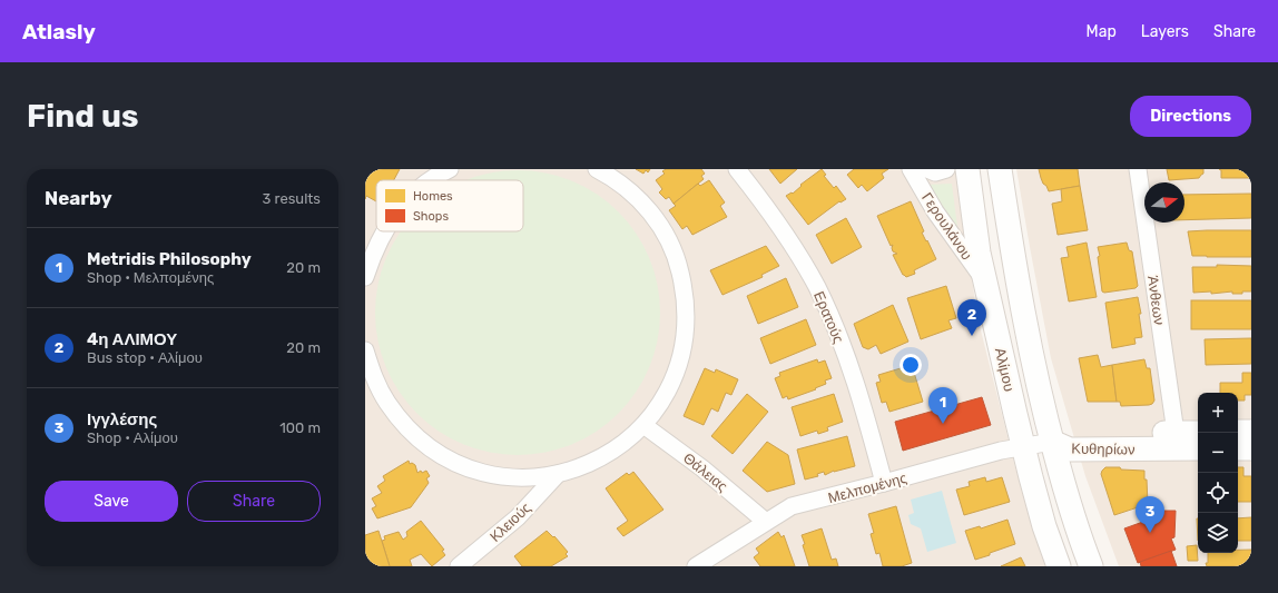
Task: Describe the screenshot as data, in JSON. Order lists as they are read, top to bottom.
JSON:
{
  "streets": {
    "main road": ["Αλίμου", "Κυθηρίων"],
    "street": [
      "Γερουλάνου",
      "Άνθεων",
      "Ερατούς",
      "Θάλειας",
      "Μελπομένης",
      "Κλειούς"
    ]
  },
  "crossings": [
    ["Γερουλάνου", "Αλίμου"],
    ["Άνθεων", "Κυθηρίων"],
    ["Ερατούς", "Μελπομένης"],
    ["Αλίμου", "Κυθηρίων"],
    ["Αλίμου", "Μελπομένης"],
    ["Κυθηρίων", "Μελπομένης"],
    ["Θάλειας", "Μελπομένης"]
  ],
  "legend": ["Homes", "Shops"],
  "north": "right",
  "page": {
    "header": "Atlasly",
    "nav": ["Map", "Layers", "Share"],
    "buttons": [
      "Directions",
      ["Save", "Share"]
    ],
    "title": "Find us",
    "heading": ["Nearby", "3 results"],
    "list": [
      {
        "mark": "1",
        "name": "Metridis Philosophy",
        "note": "Shop · Μελπομένης",
        "value": "20 m"
      },
      {
        "mark": "2",
        "name": "4η ΑΛΙΜΟΥ",
        "note": "Bus stop · Αλίμου",
        "value": "20 m"
      },
      {
        "mark": "3",
        "name": "Ιγγλέσης",
        "note": "Shop · Αλίμου",
        "value": "100 m"
      }
    ],
    "pins": ["2", "1", "3"],
    "map_buttons": ["+", "−"]
  }
}
